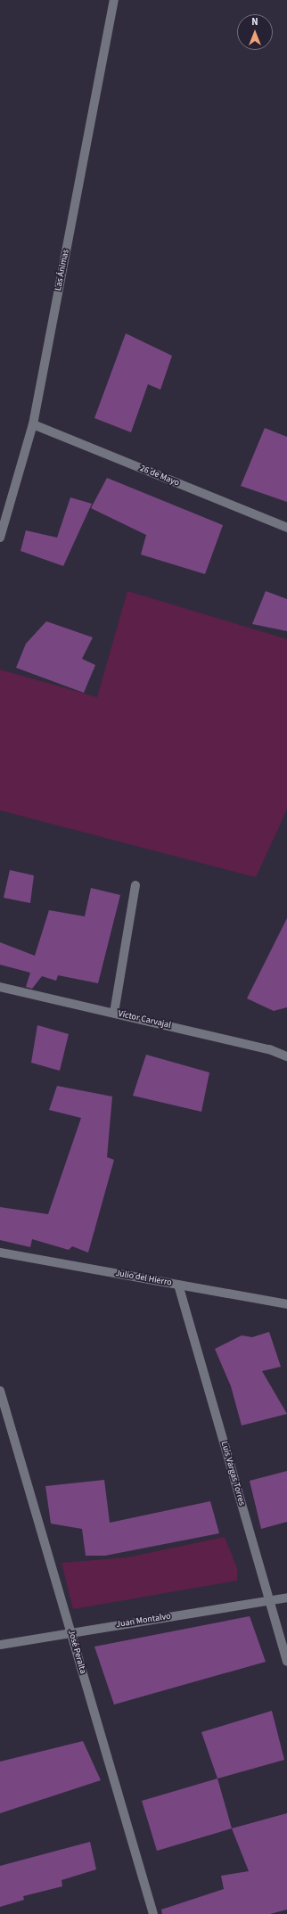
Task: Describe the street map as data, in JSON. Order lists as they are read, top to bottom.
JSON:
{
  "streets": {
    "street": [
      "Las Ánimas",
      "26 de Mayo",
      "Víctor Carvajal",
      "Julio del Hierro",
      "Luis Vargas Torres",
      "Juan Montalvo",
      "José Peralta"
    ]
  },
  "crossings": [
    ["Las Ánimas", "26 de Mayo"],
    ["Julio del Hierro", "Luis Vargas Torres"],
    ["Luis Vargas Torres", "Juan Montalvo"],
    ["Juan Montalvo", "José Peralta"]
  ],
  "north": "top"
}
